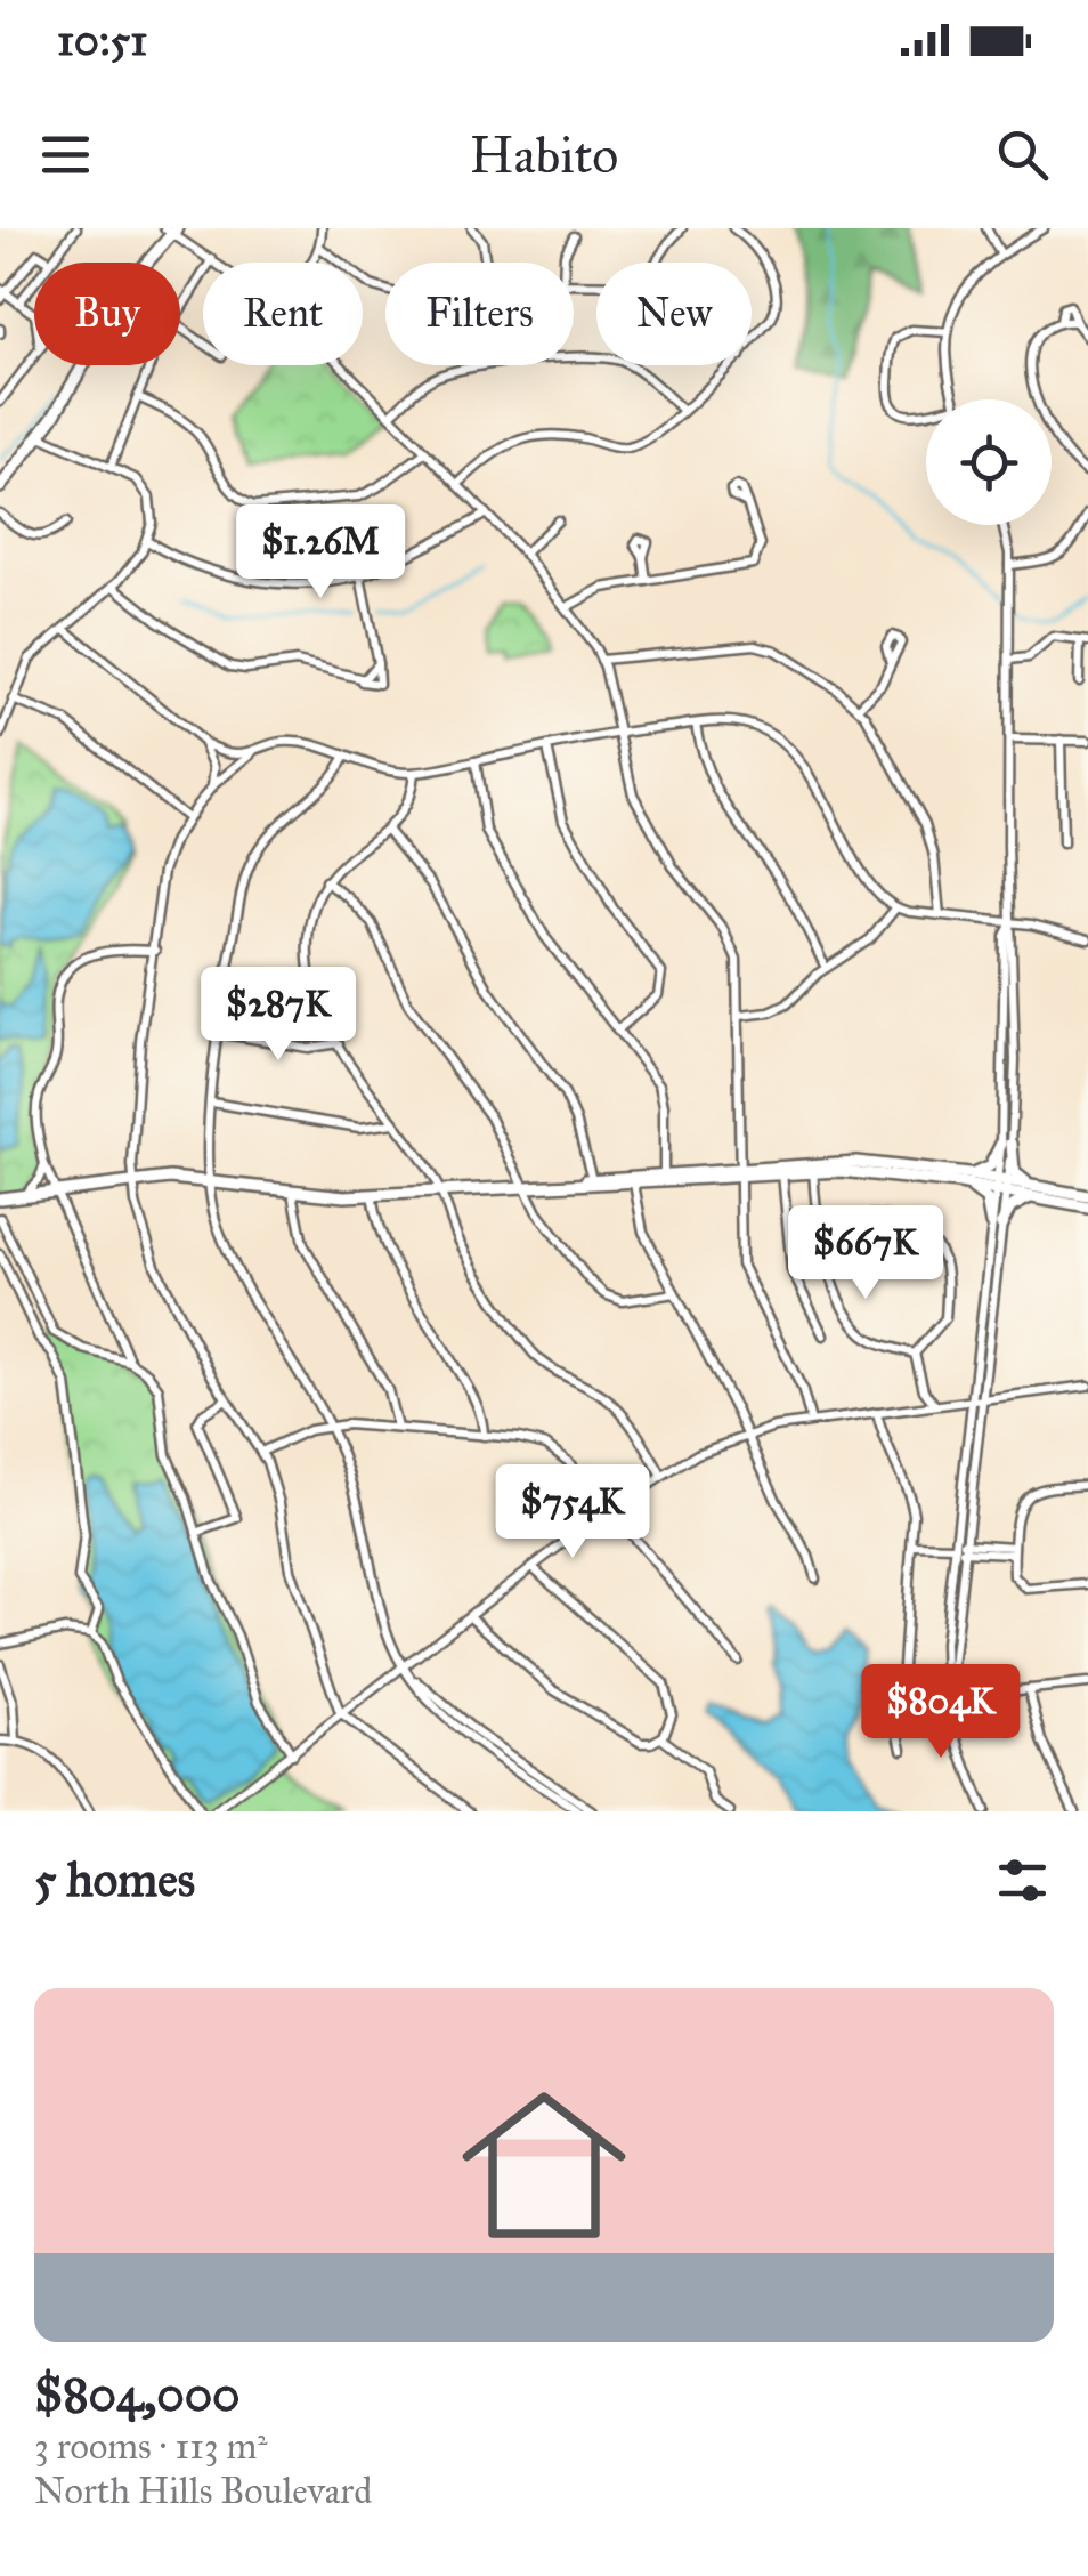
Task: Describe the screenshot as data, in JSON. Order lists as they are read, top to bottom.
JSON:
{
  "page": {
    "status": "10:51",
    "header": "Habito",
    "chip": [
      "Buy",
      "Rent",
      "Filters",
      "New"
    ],
    "price": [
      "$1.26M",
      "$287K",
      "$667K",
      "$754K",
      "$804K"
    ],
    "heading": "5 homes",
    "list": [
      {
        "name": "$804,000",
        "note": "3 rooms · 113 m² · North Hills Boulevard"
      }
    ]
  }
}
